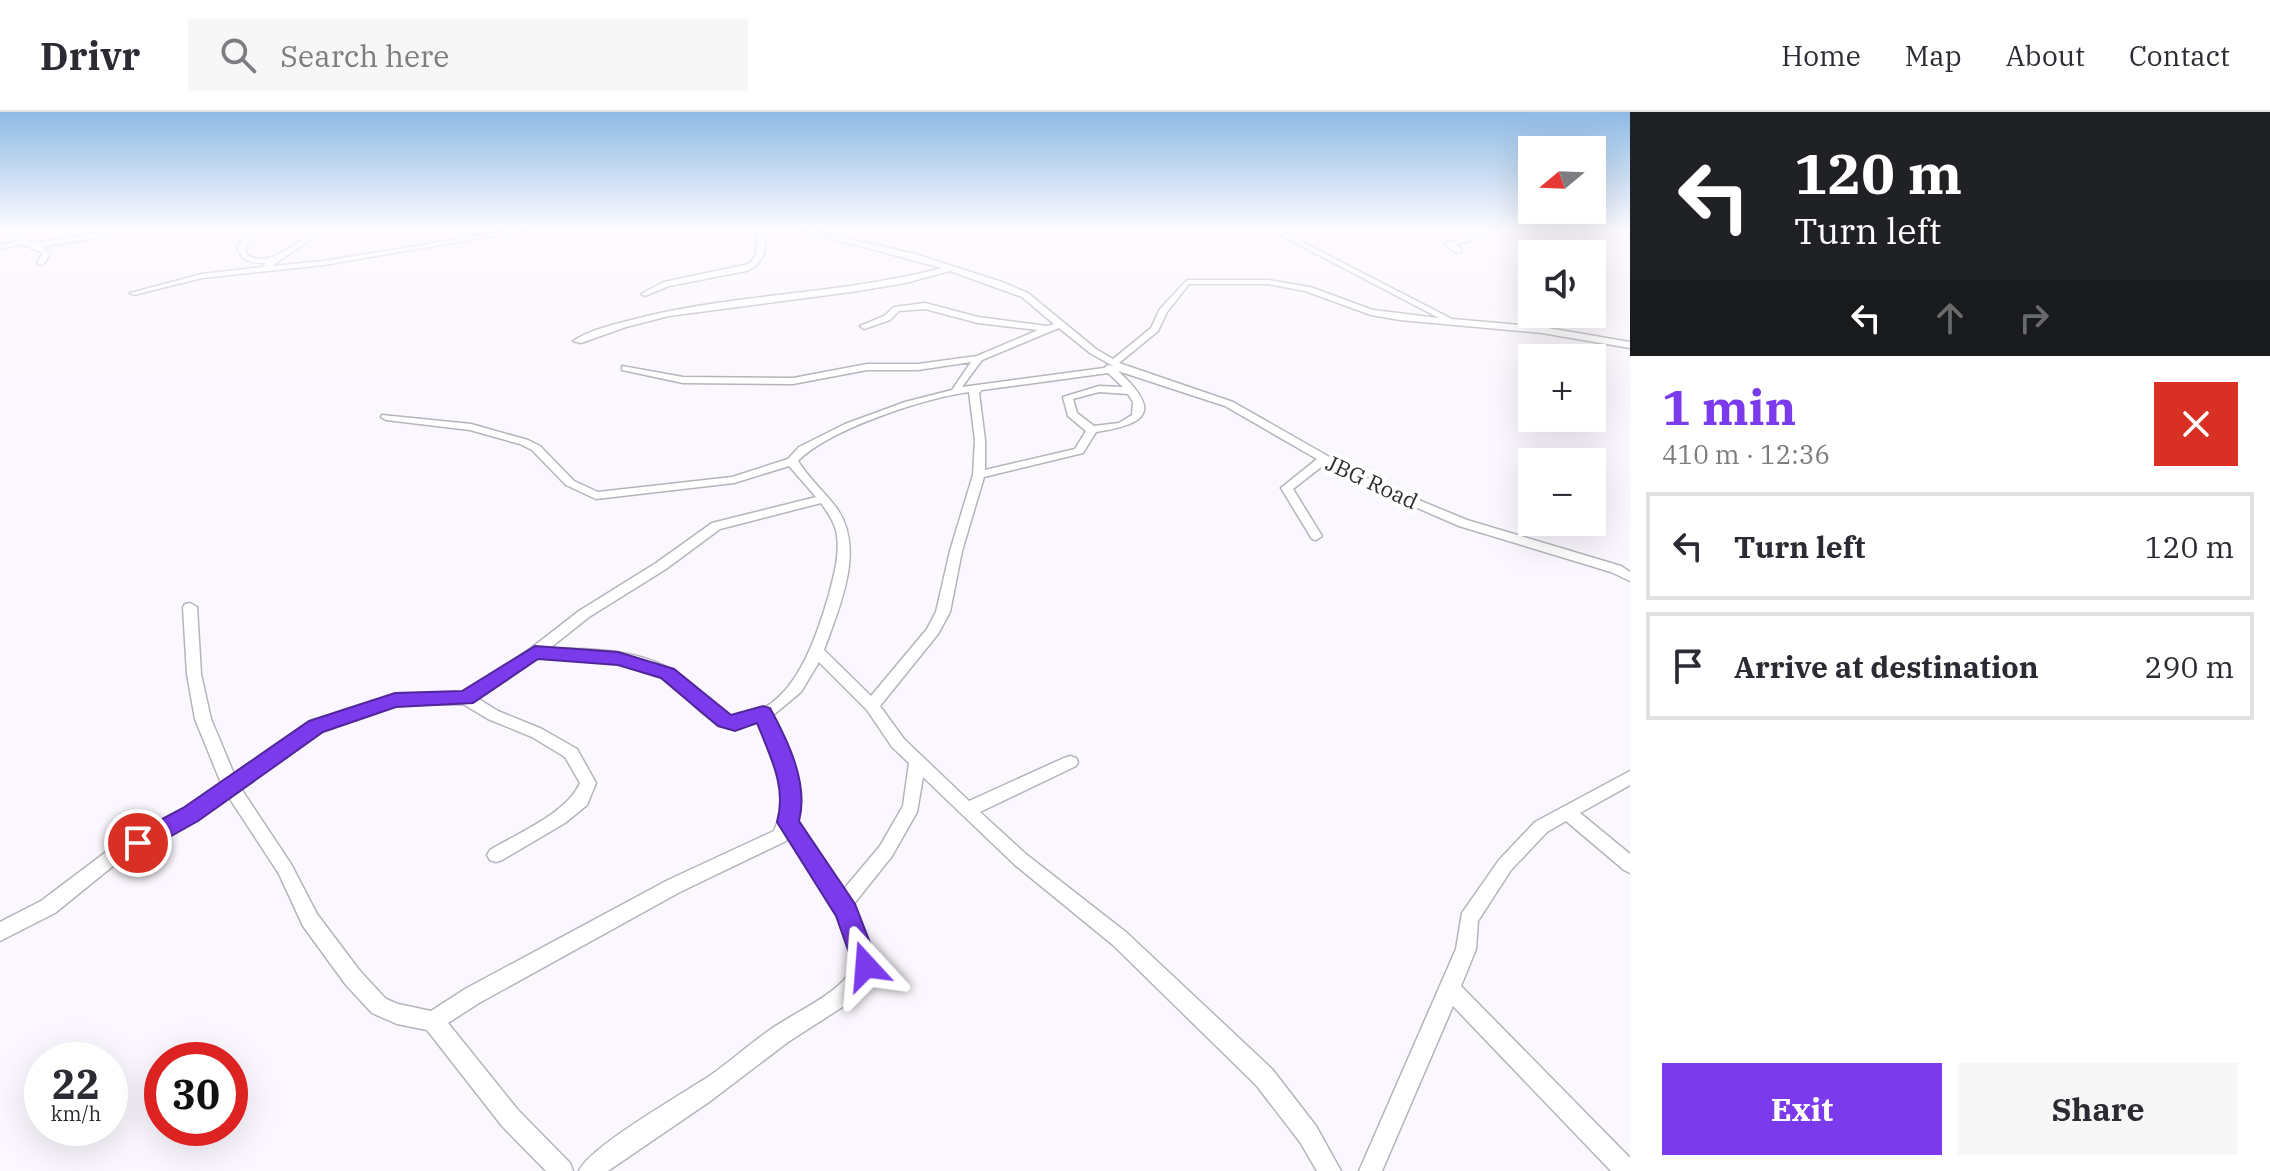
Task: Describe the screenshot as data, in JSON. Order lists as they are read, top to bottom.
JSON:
{
  "streets": {
    "street": ["JBG Road"]
  },
  "north": "left",
  "page": {
    "header": "Drivr",
    "search": "Search here",
    "nav": [
      "Home",
      "Map",
      "About",
      "Contact"
    ],
    "turn": ["120 m", "Turn left"],
    "map_buttons": ["+", "−"],
    "heading": ["1 min", "410 m · 12:36"],
    "list": [
      {
        "name": "Turn left",
        "value": "120 m"
      },
      {
        "name": "Arrive at destination",
        "value": "290 m"
      }
    ],
    "speed": "22 km/h",
    "limit": "30",
    "buttons": ["Exit", "Share"]
  }
}
